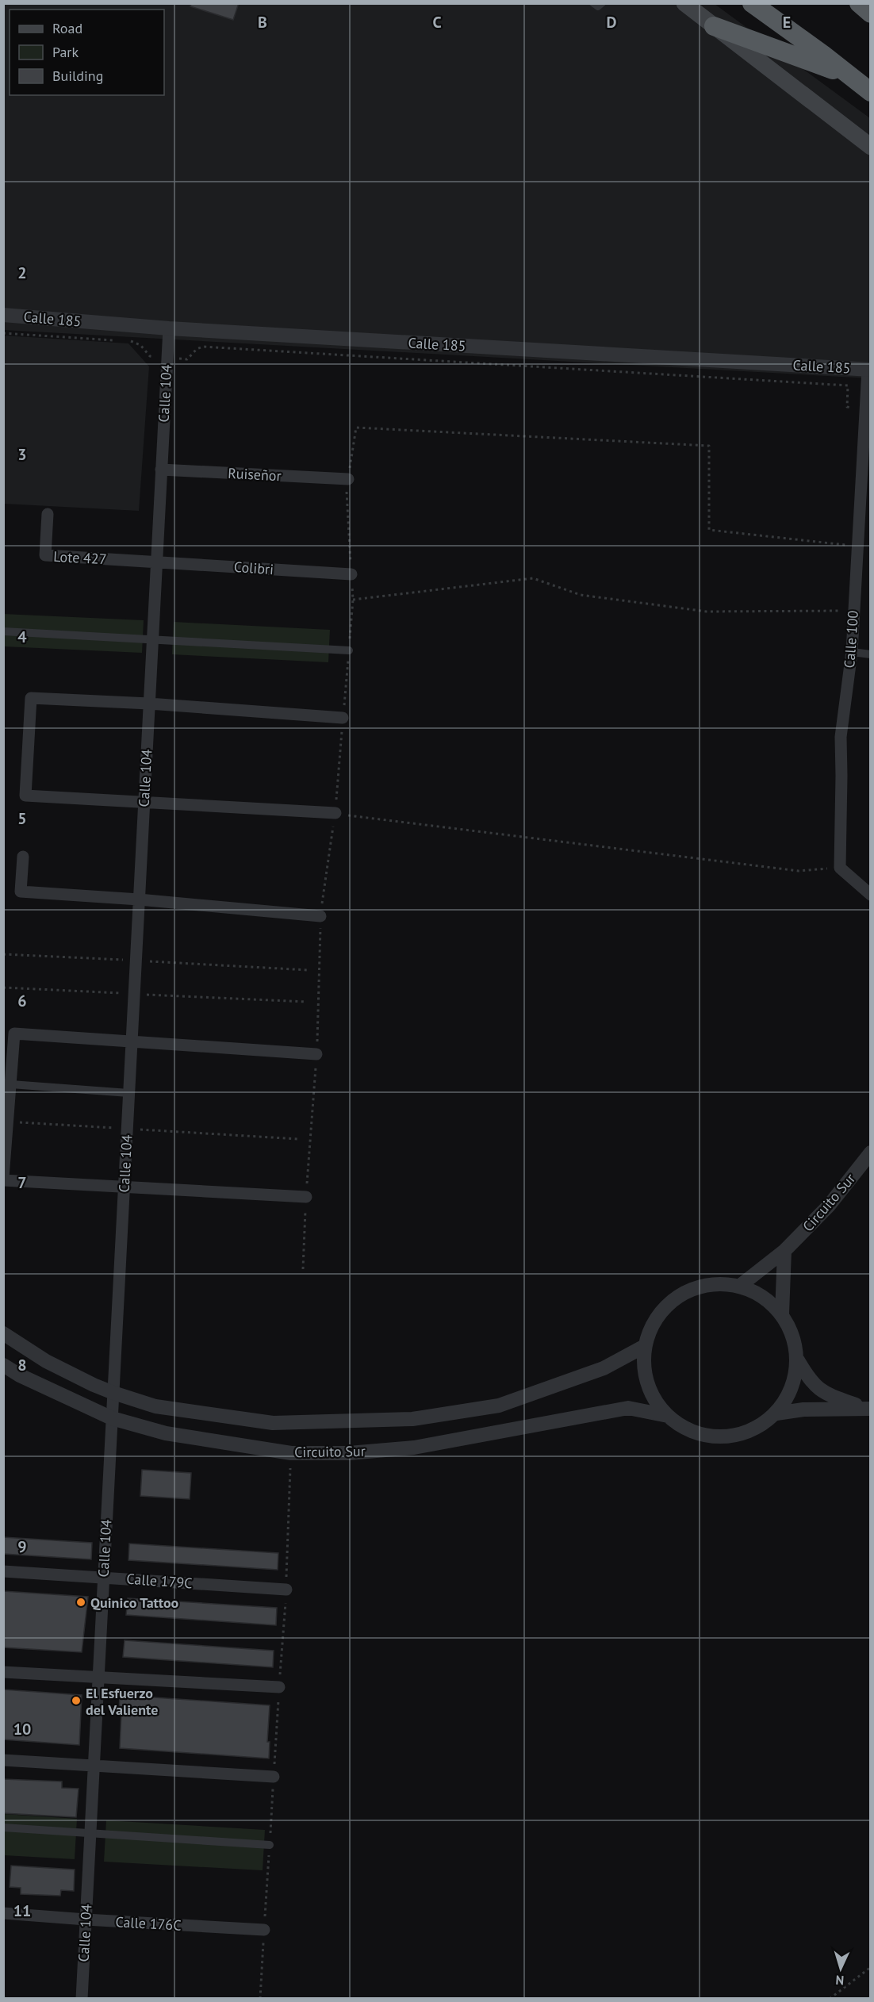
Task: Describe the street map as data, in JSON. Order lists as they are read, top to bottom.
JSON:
{
  "streets": {
    "street": [
      "Calle 185",
      "Calle 104",
      "Ruiseñor",
      "Lote 427",
      "Colibri",
      "Calle 100",
      "Circuito Sur",
      "Calle 179C",
      "Calle 176C"
    ]
  },
  "crossings": [
    ["Calle 185", "Calle 104"],
    ["Calle 185", "Calle 100"],
    ["Calle 104", "Ruiseñor"],
    ["Calle 104", "Lote 427"],
    ["Calle 104", "Colibri"],
    ["Calle 104", "Circuito Sur"],
    ["Calle 104", "Calle 179C"],
    ["Calle 104", "Calle 176C"],
    ["Lote 427", "Colibri"]
  ],
  "places": ["Quinico Tattoo", "El Esfuerzo del Valiente"],
  "legend": ["Road", "Park", "Building"],
  "north": "bottom",
  "grid": {
    "columns": [
      "B",
      "C",
      "D",
      "E"
    ],
    "rows": [
      "2",
      "3",
      "4",
      "5",
      "6",
      "7",
      "8",
      "9",
      "10",
      "11"
    ]
  }
}
